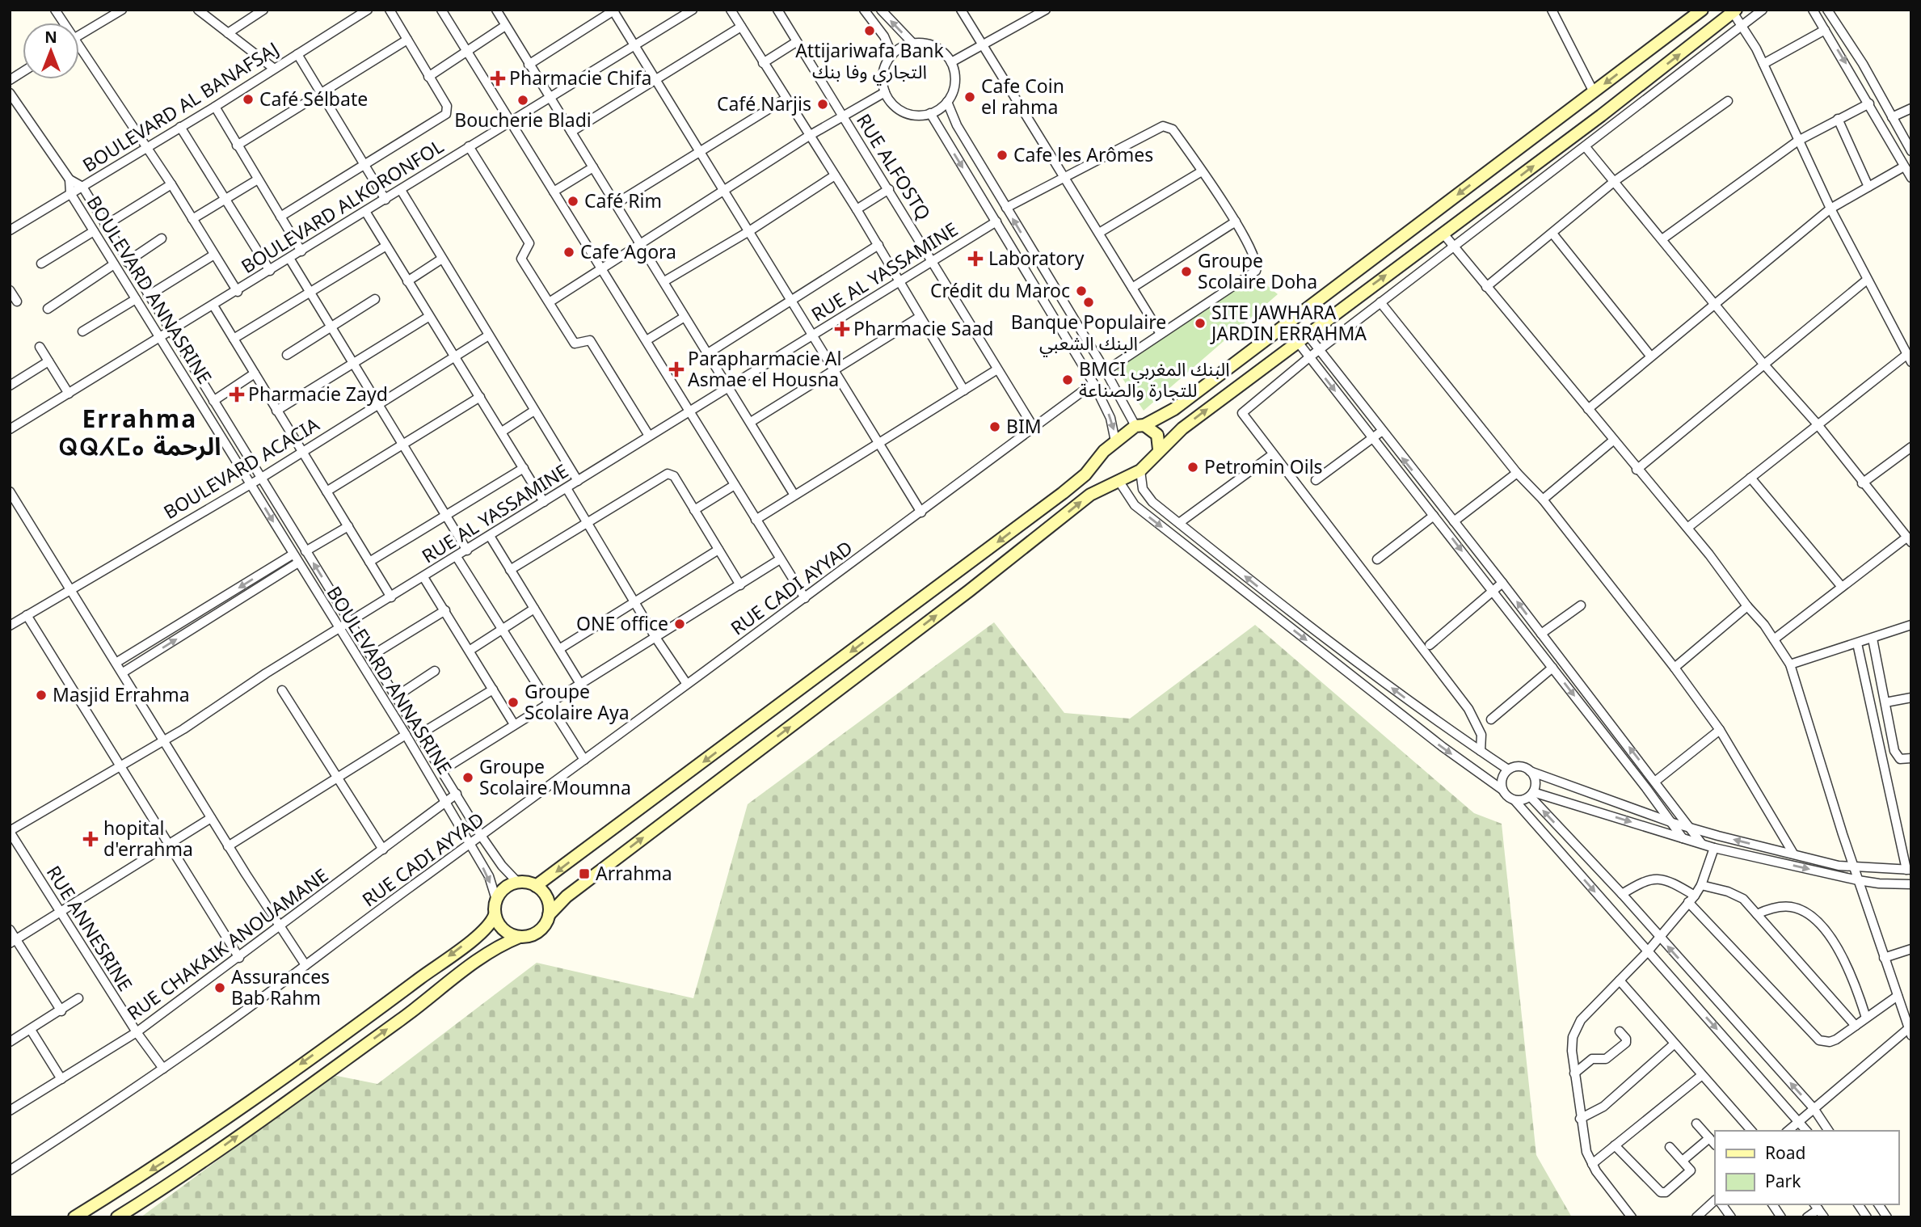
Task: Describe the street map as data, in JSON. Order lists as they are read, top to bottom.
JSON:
{
  "streets": {
    "street": [
      "BOULEVARD AL BANAFSAJ",
      "RUE ALFOSTQ",
      "BOULEVARD ALKORONFOL",
      "RUE AL YASSAMINE",
      "BOULEVARD ANNASRINE",
      "BOULEVARD ACACIA",
      "RUE CADI AYYAD",
      "RUE ANNESRINE",
      "RUE CHAKAIK ANOUAMANE"
    ]
  },
  "crossings": [
    ["BOULEVARD AL BANAFSAJ", "BOULEVARD ANNASRINE"],
    ["RUE ALFOSTQ", "RUE AL YASSAMINE"],
    ["RUE ALFOSTQ", "RUE CADI AYYAD"],
    ["BOULEVARD ALKORONFOL", "BOULEVARD ANNASRINE"],
    ["RUE AL YASSAMINE", "BOULEVARD ANNASRINE"],
    ["RUE AL YASSAMINE", "RUE ANNESRINE"],
    ["BOULEVARD ANNASRINE", "BOULEVARD ACACIA"],
    ["BOULEVARD ANNASRINE", "RUE CADI AYYAD"],
    ["BOULEVARD ANNASRINE", "RUE CHAKAIK ANOUAMANE"],
    ["RUE CADI AYYAD", "RUE ANNESRINE"],
    ["RUE ANNESRINE", "RUE CHAKAIK ANOUAMANE"]
  ],
  "districts": ["Errahma ⵕⵕⵃⵎⴰ الرحمة"],
  "places": {
    "other": [
      "Attijariwafa Bank التجاري وفا بنك",
      "Cafe Coin el rahma",
      "Café Sélbate",
      "Boucherie Bladi",
      "Café Narjis",
      "Cafe les Arômes",
      "Café Rim",
      "Cafe Agora",
      "Groupe Scolaire Doha",
      "Crédit du Maroc",
      "Banque Populaire البنك الشعبي",
      "SITE JAWHARA JARDIN ERRAHMA",
      "BMCI البنك المغربي للتجارة والصناعة",
      "BIM",
      "Petromin Oils",
      "ONE office",
      "Masjid Errahma",
      "Groupe Scolaire Aya",
      "Groupe Scolaire Moumna",
      "Assurances Bab Rahm"
    ],
    "health": [
      "Pharmacie Chifa",
      "Laboratory",
      "Pharmacie Saad",
      "Parapharmacie Al Asmae el Housna",
      "Pharmacie Zayd",
      "hopital d'errahma"
    ],
    "transit": ["Arrahma"]
  },
  "legend": ["Road", "Park"],
  "north": "top"
}
